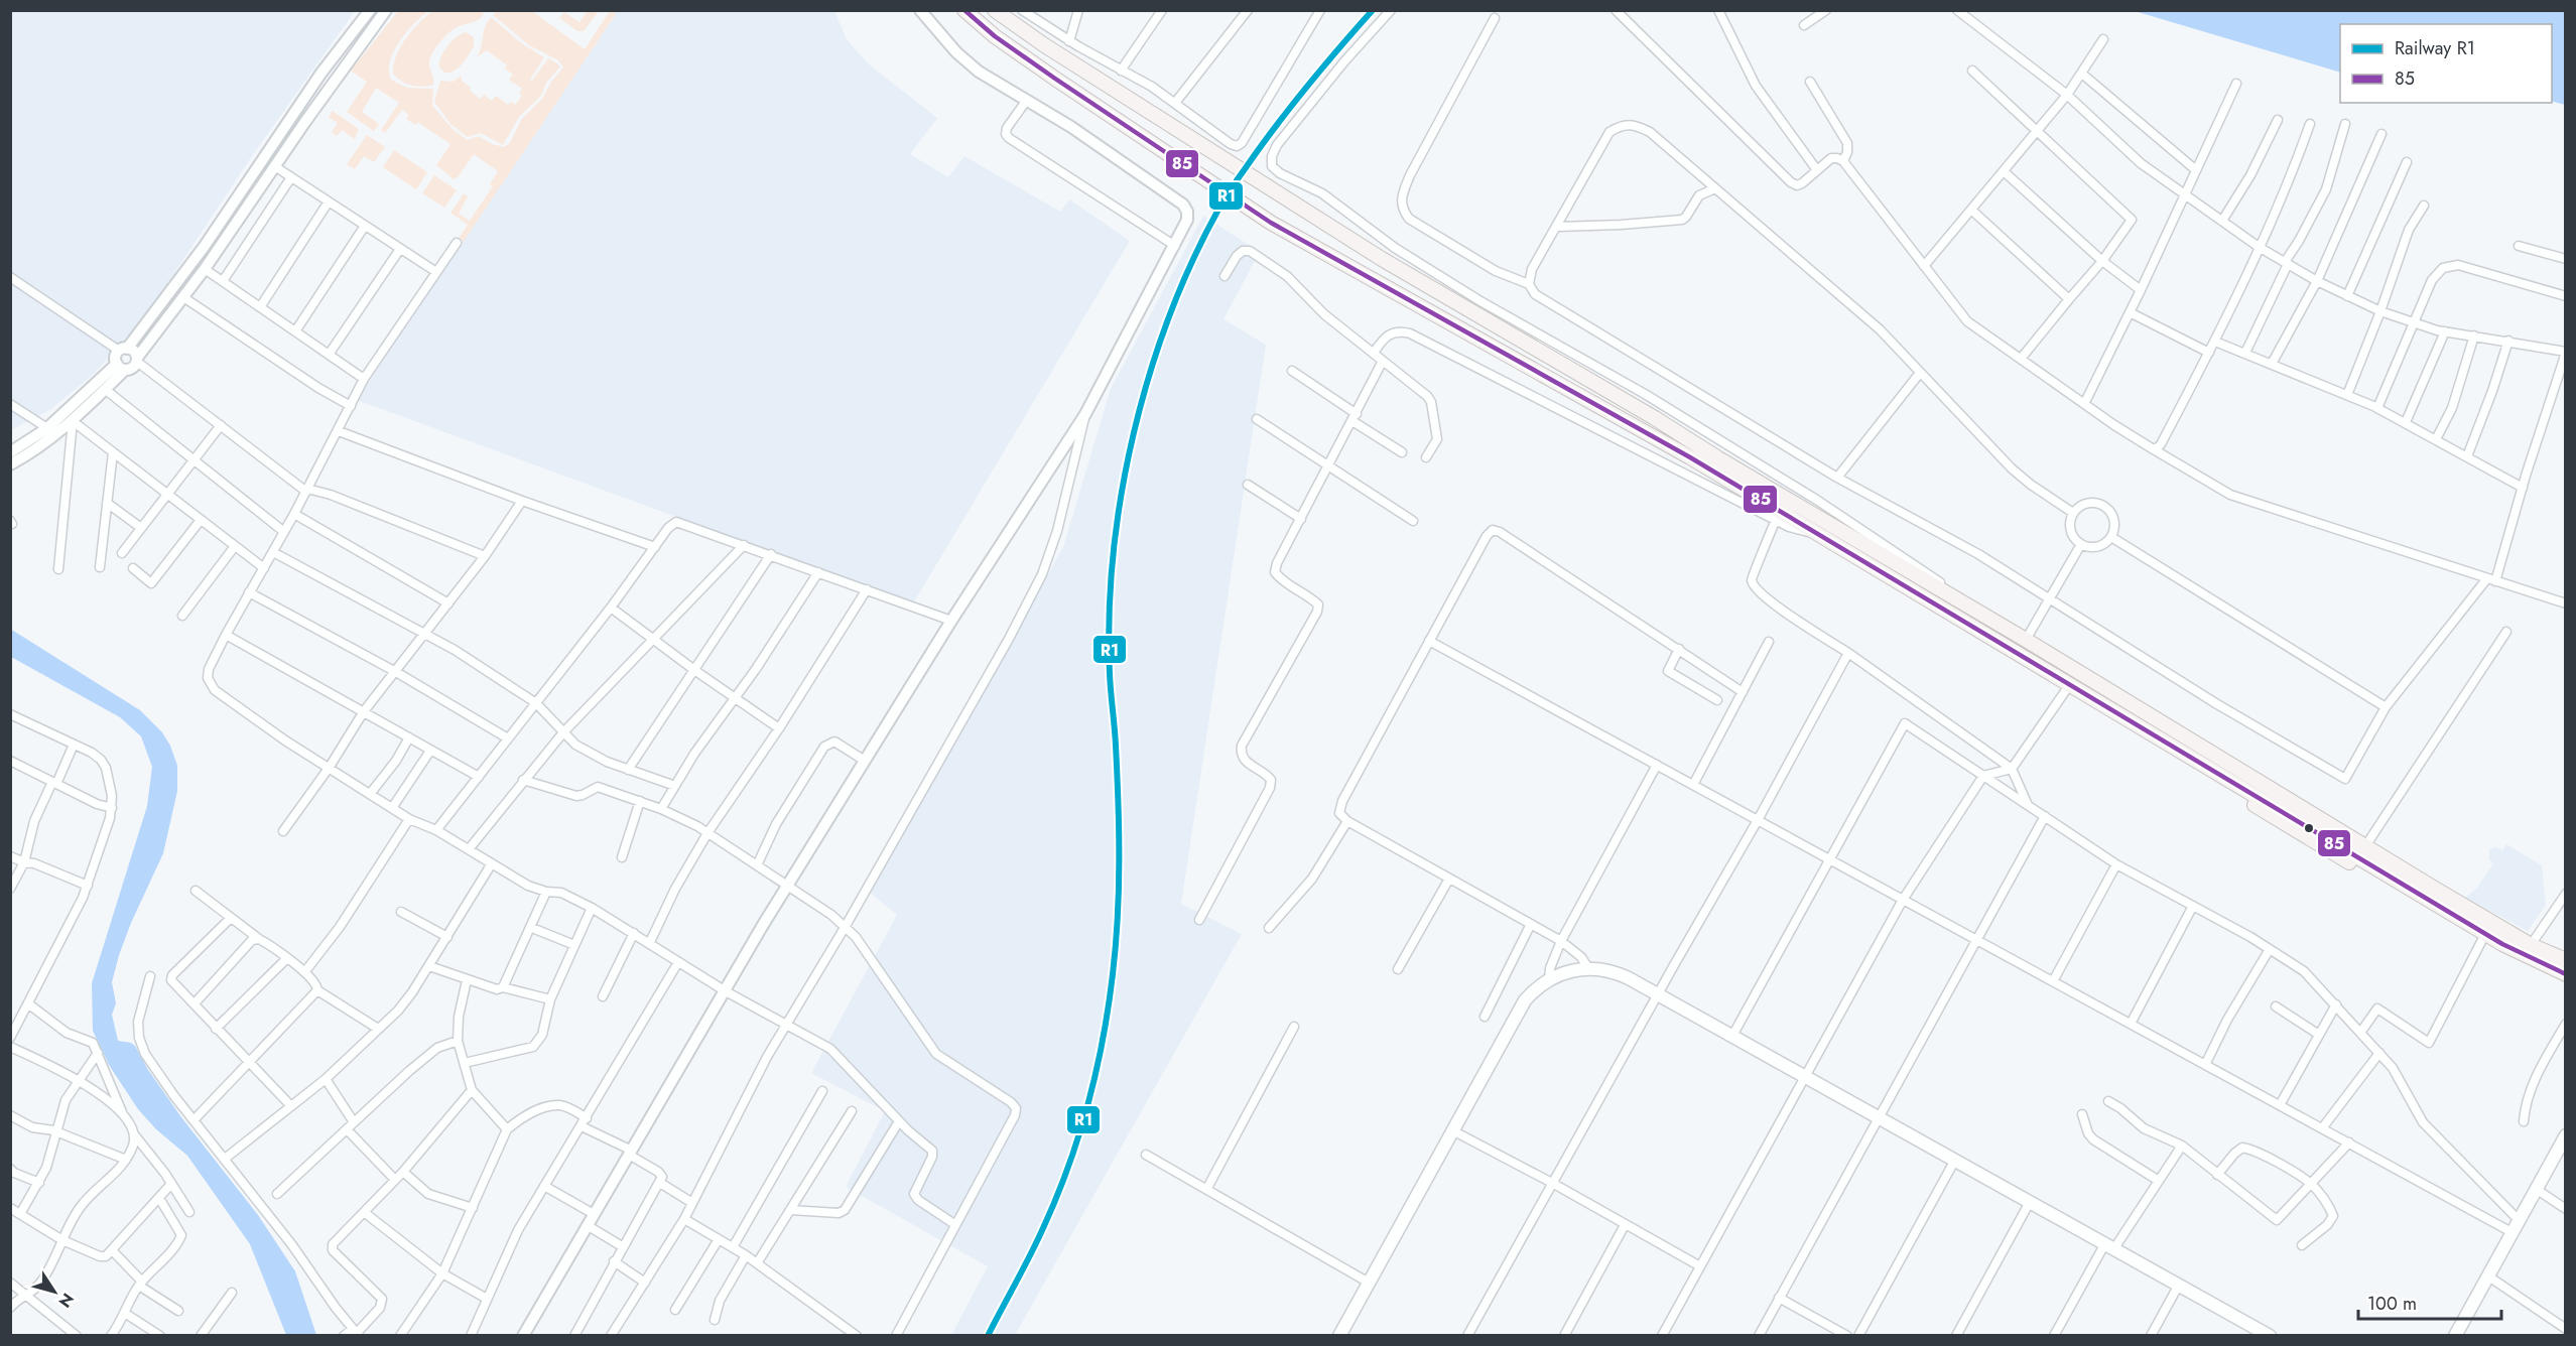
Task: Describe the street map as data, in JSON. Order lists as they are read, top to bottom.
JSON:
{
  "lines": ["rail line R1", "transit line 85"],
  "legend": ["Railway R1", "85"],
  "scale_bar": "100 m",
  "north": "bottom right"
}
